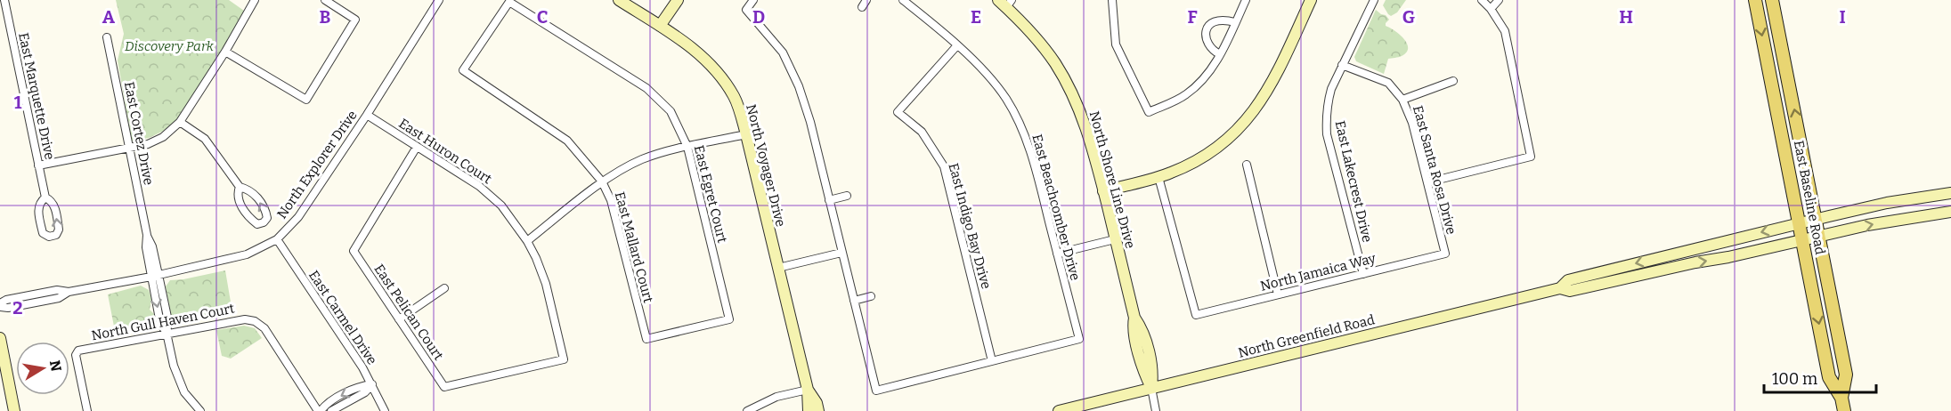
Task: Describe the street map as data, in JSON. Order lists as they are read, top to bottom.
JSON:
{
  "streets": {
    "main road": [
      "North Voyager Drive",
      "North Shore Line Drive",
      "East Baseline Road",
      "North Greenfield Road"
    ],
    "street": [
      "East Marquette Drive",
      "East Cortez Drive",
      "East Huron Court",
      "North Explorer Drive",
      "East Santa Rosa Drive",
      "East Lakecrest Drive",
      "East Egret Court",
      "East Beachcomber Drive",
      "East Indigo Bay Drive",
      "East Mallard Court",
      "North Jamaica Way",
      "East Pelican Court",
      "East Carmel Drive",
      "North Gull Haven Court"
    ]
  },
  "crossings": [
    ["East Cortez Drive", "North Explorer Drive"],
    ["East Cortez Drive", "North Gull Haven Court"],
    ["East Huron Court", "North Explorer Drive"],
    ["East Huron Court", "East Pelican Court"],
    ["North Explorer Drive", "East Carmel Drive"],
    ["East Santa Rosa Drive", "East Lakecrest Drive"],
    ["East Santa Rosa Drive", "North Jamaica Way"],
    ["North Shore Line Drive", "North Greenfield Road"],
    ["East Lakecrest Drive", "North Jamaica Way"],
    ["East Egret Court", "East Mallard Court"],
    ["East Baseline Road", "North Greenfield Road"],
    ["East Beachcomber Drive", "East Indigo Bay Drive"]
  ],
  "parks": ["Discovery Park"],
  "scale_bar": "100 m",
  "north": "right",
  "grid": {
    "columns": [
      "A",
      "B",
      "C",
      "D",
      "E",
      "F",
      "G",
      "H",
      "I"
    ],
    "rows": ["1", "2"]
  }
}
